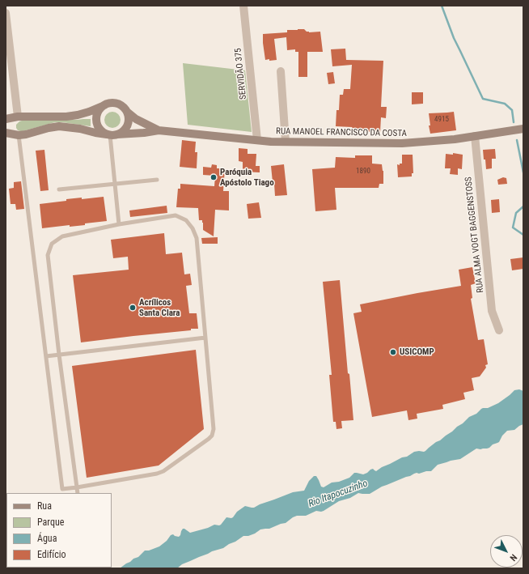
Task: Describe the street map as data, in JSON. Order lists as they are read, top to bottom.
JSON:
{
  "streets": {
    "main road": ["RUA MANOEL FRANCISCO DA COSTA"],
    "street": ["SERVIDÃO 375", "RUA ALMA VOGT BAGGENSTOSS"]
  },
  "crossings": [
    ["SERVIDÃO 375", "RUA MANOEL FRANCISCO DA COSTA"],
    ["RUA MANOEL FRANCISCO DA COSTA", "RUA ALMA VOGT BAGGENSTOSS"]
  ],
  "water": ["Rio Itapocuzinho"],
  "places": ["Paróquia Apóstolo Tiago", "Acrílicos Santa Clara", "USICOMP"],
  "house_numbers": ["4915", "1890"],
  "legend": [
    "Rua",
    "Parque",
    "Água",
    "Edifício"
  ],
  "north": "bottom right"
}
